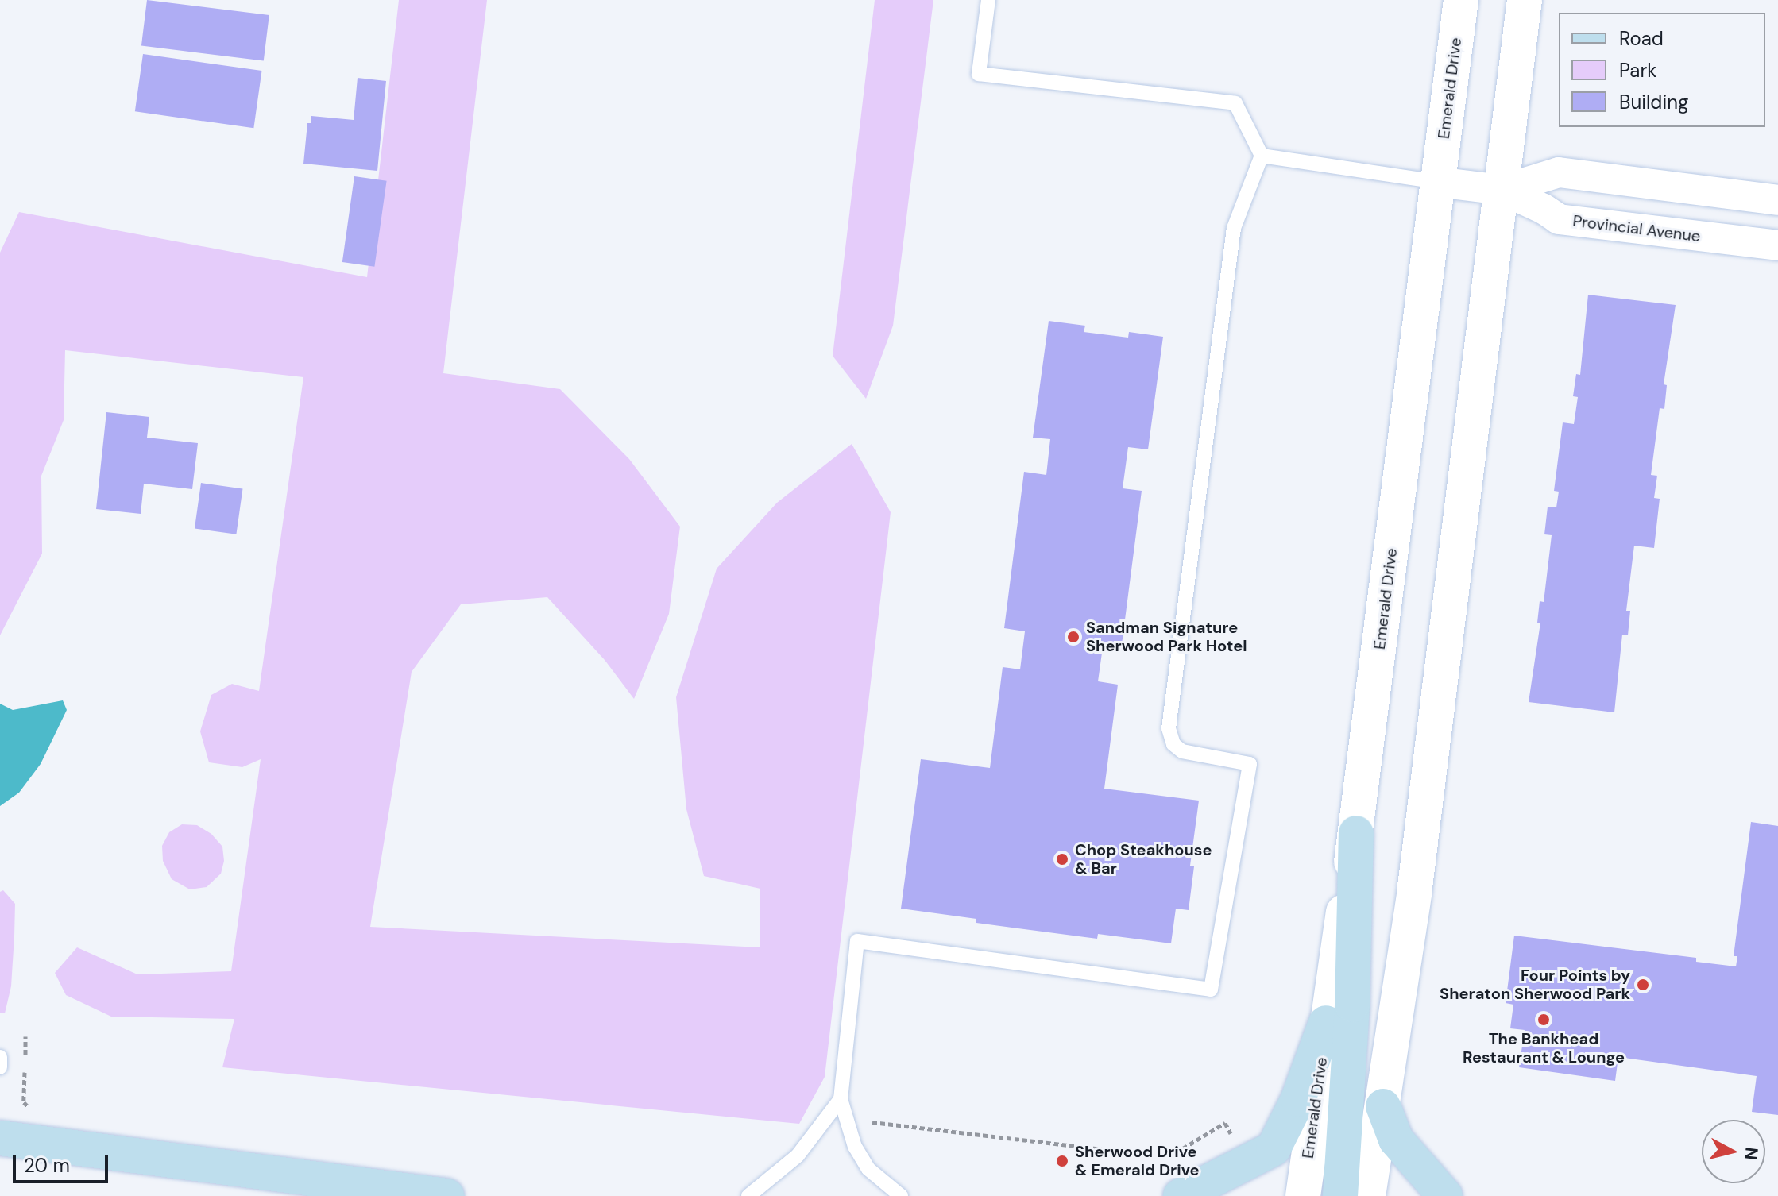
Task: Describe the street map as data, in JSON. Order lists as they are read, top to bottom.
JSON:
{
  "streets": {
    "street": ["Emerald Drive", "Provincial Avenue"]
  },
  "crossings": [
    ["Emerald Drive", "Provincial Avenue"]
  ],
  "places": [
    "Sandman Signature Sherwood Park Hotel",
    "Chop Steakhouse & Bar",
    "Four Points by Sheraton Sherwood Park",
    "The Bankhead Restaurant & Lounge",
    "Sherwood Drive & Emerald Drive"
  ],
  "legend": ["Road", "Park", "Building"],
  "scale_bar": "20 m",
  "north": "right"
}
